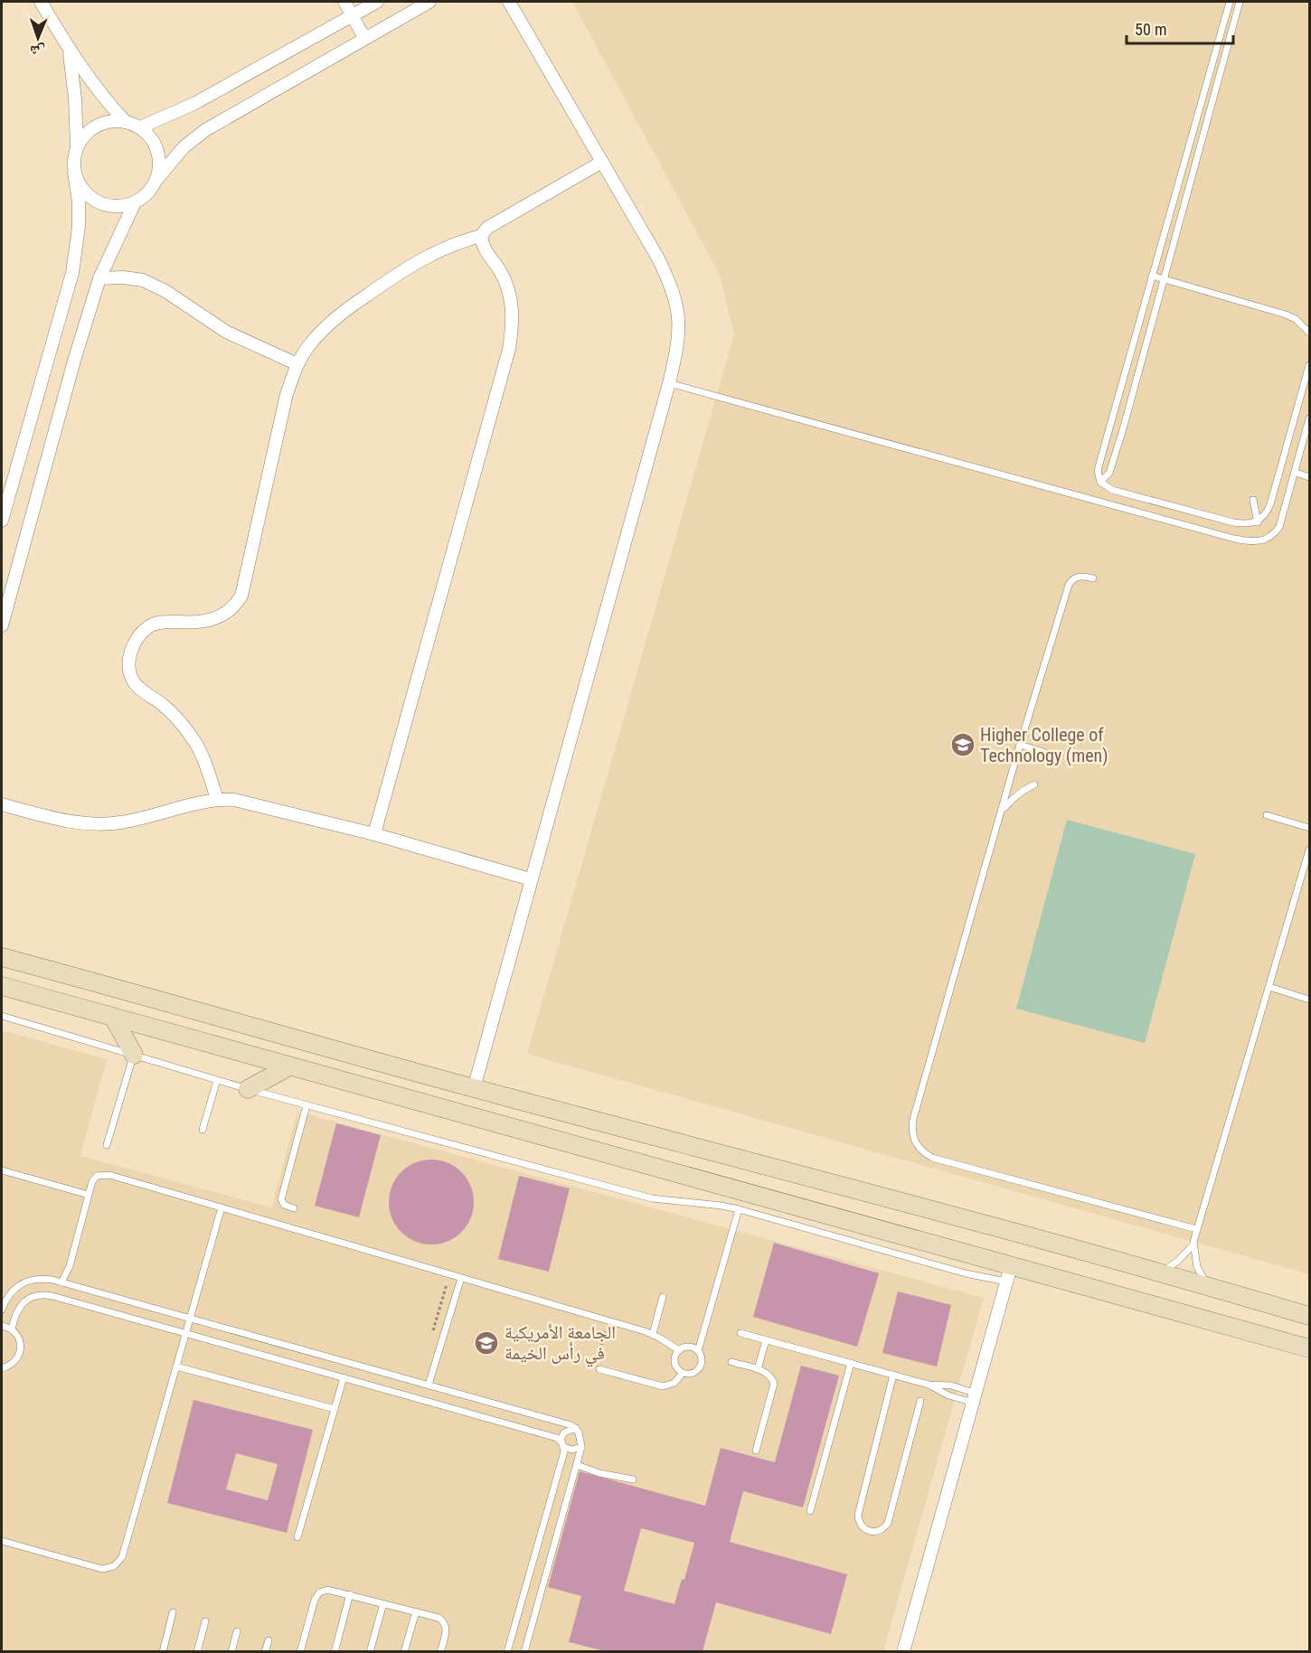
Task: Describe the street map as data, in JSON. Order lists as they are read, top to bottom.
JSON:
{
  "places": {
    "school or university": ["Higher College of Technology (men)", "الجامعة الأمريكية في رأس الخيمة"]
  },
  "scale_bar": "50 m",
  "north": "bottom"
}
